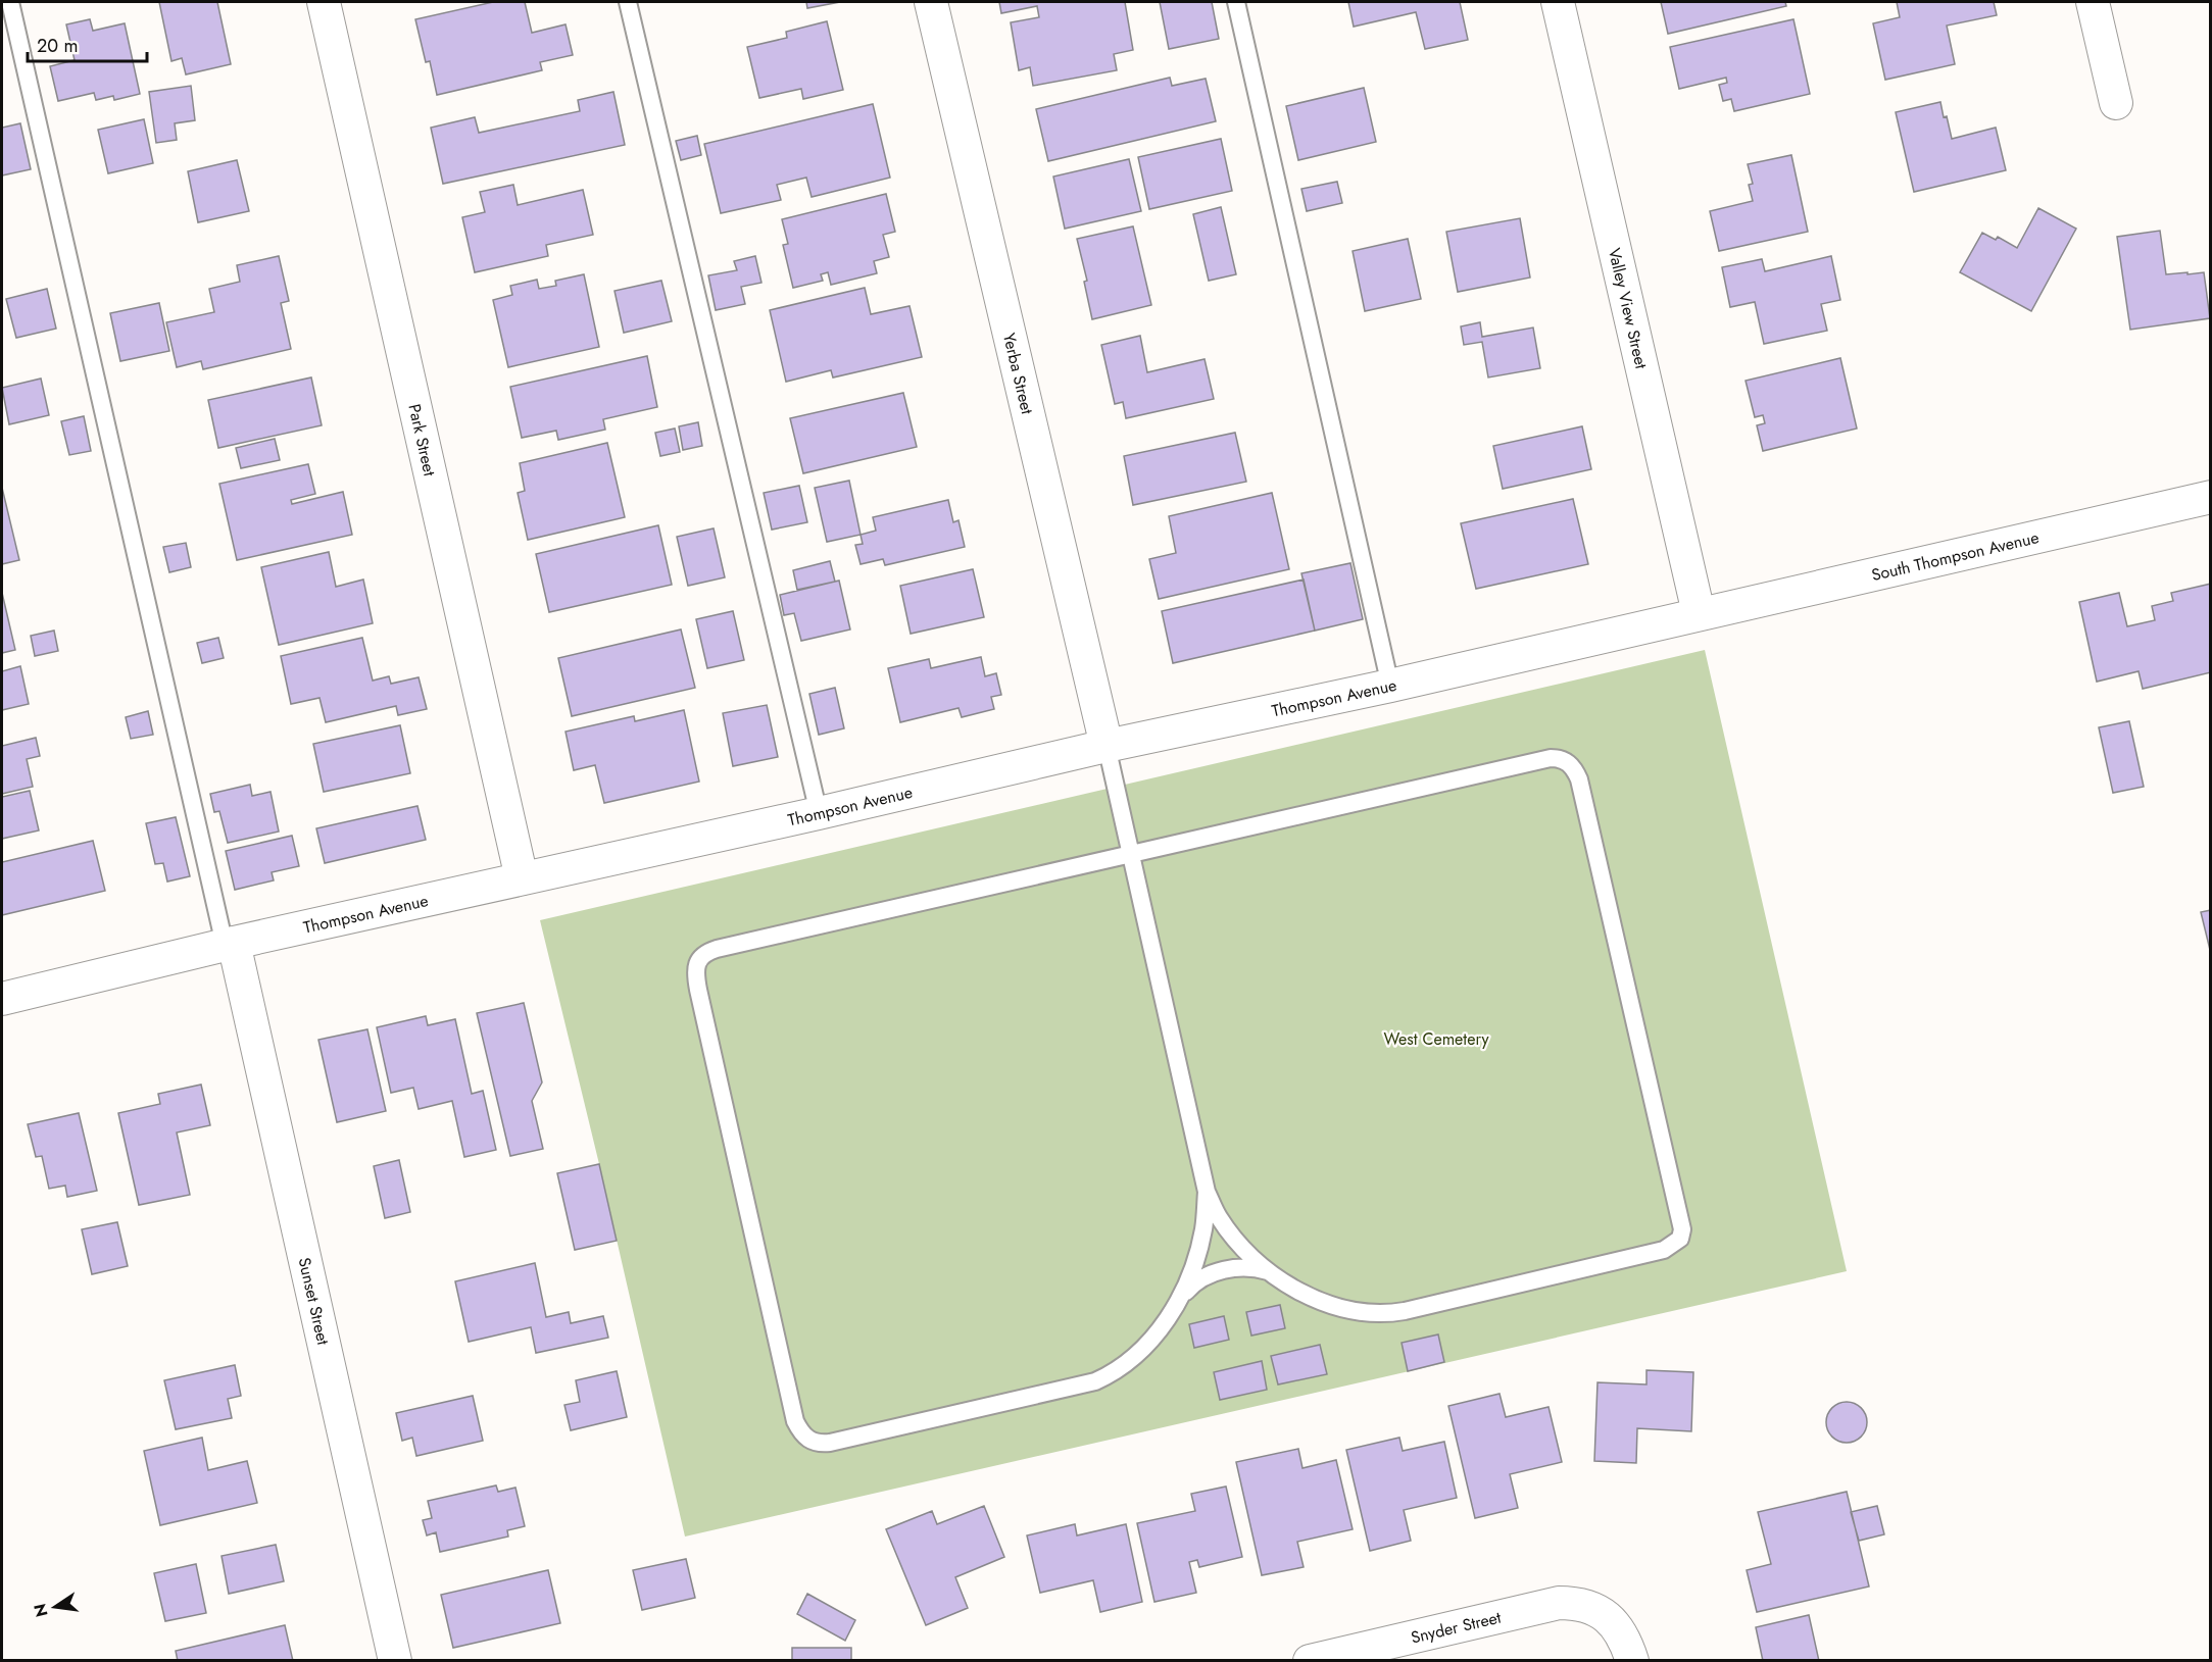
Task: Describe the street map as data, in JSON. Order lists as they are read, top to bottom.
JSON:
{
  "streets": {
    "street": [
      "Valley View Street",
      "Yerba Street",
      "Park Street",
      "South Thompson Avenue",
      "Thompson Avenue",
      "Sunset Street",
      "Snyder Street"
    ]
  },
  "crossings": [
    ["Valley View Street", "South Thompson Avenue"],
    ["Valley View Street", "Thompson Avenue"],
    ["Yerba Street", "Thompson Avenue"],
    ["Park Street", "Thompson Avenue"],
    ["South Thompson Avenue", "Thompson Avenue"],
    ["Thompson Avenue", "Sunset Street"]
  ],
  "parks": ["West Cemetery"],
  "scale_bar": "20 m",
  "north": "left"
}
